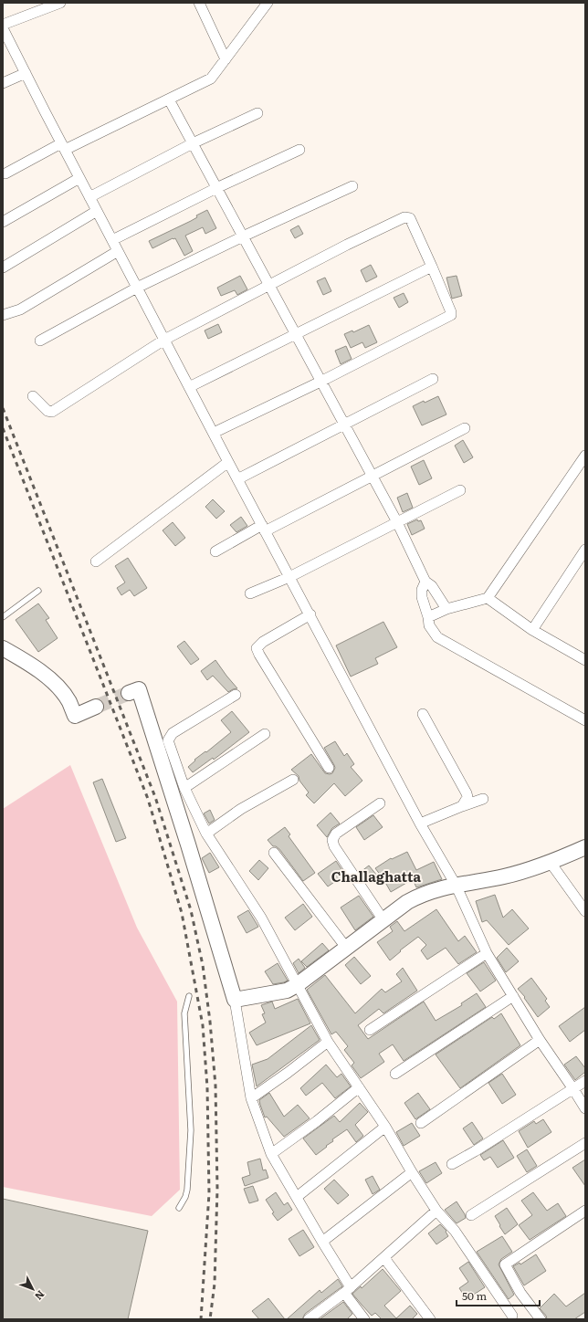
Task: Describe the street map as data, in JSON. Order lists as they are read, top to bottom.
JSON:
{
  "districts": ["Challaghatta"],
  "scale_bar": "50 m",
  "north": "bottom right"
}
